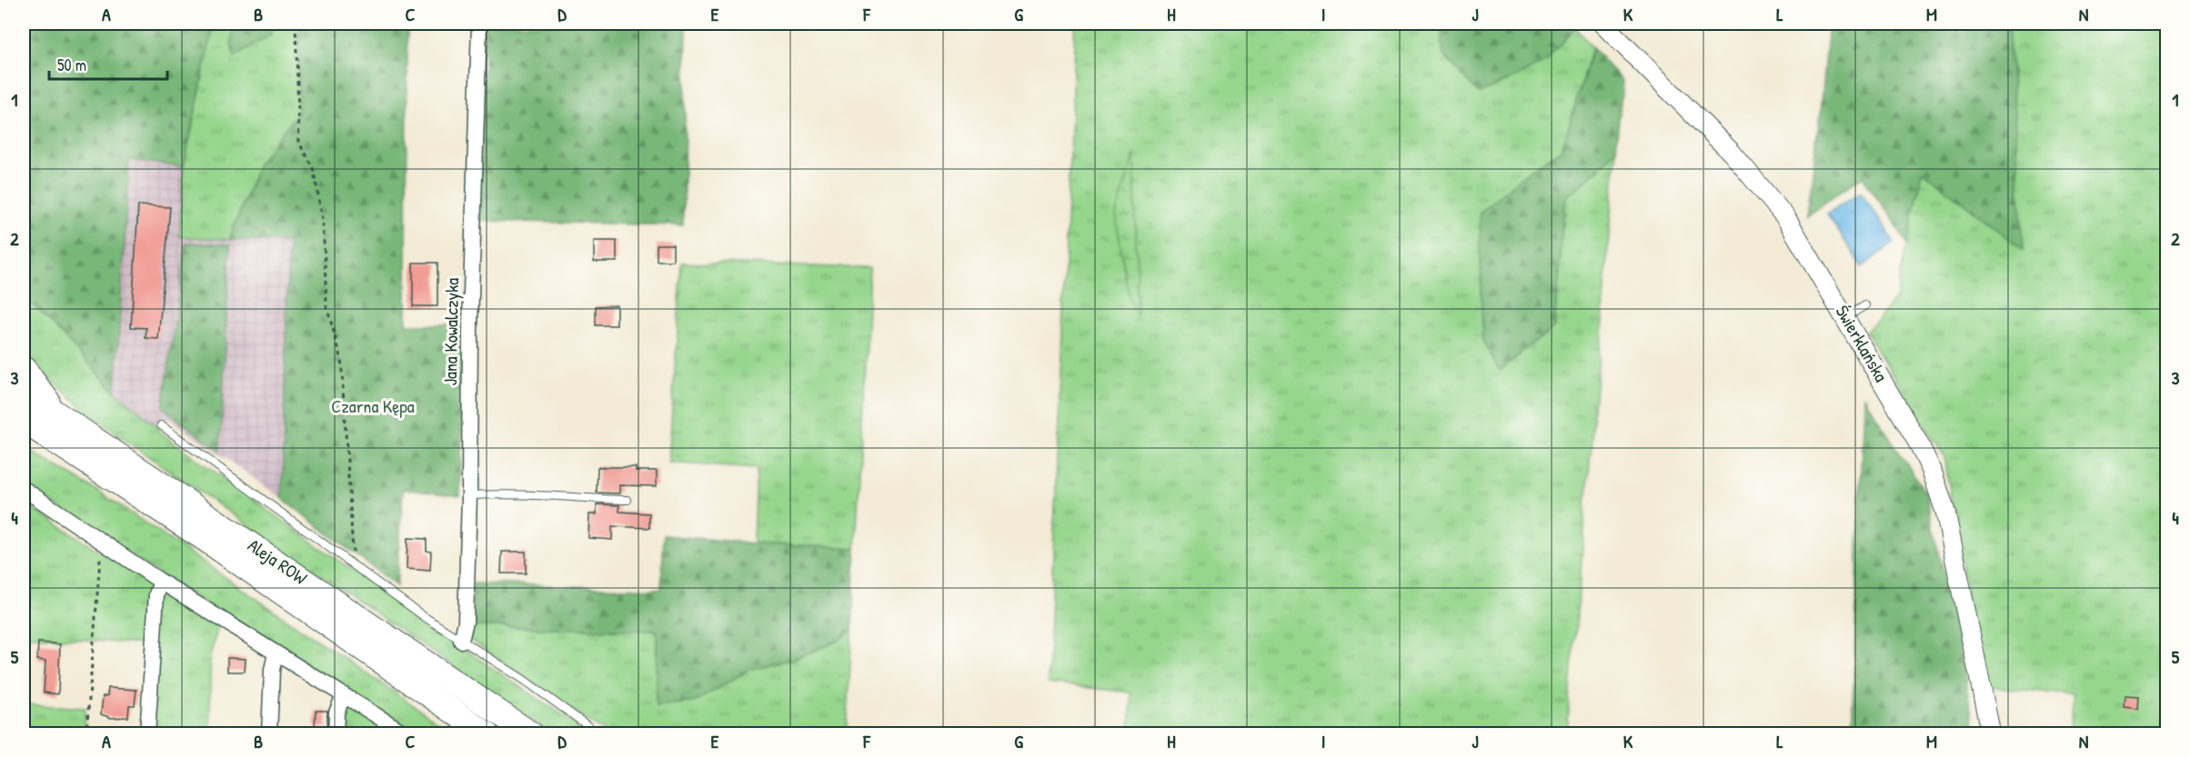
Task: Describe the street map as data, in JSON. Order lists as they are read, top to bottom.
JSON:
{
  "streets": {
    "main road": ["Aleja ROW"],
    "street": ["Jana Kowalczyka", "Świerklańska"]
  },
  "parks": ["Czarna Kępa"],
  "scale_bar": "50 m",
  "grid": {
    "columns": [
      "A",
      "B",
      "C",
      "D",
      "E",
      "F",
      "G",
      "H",
      "I",
      "J",
      "K",
      "L",
      "M",
      "N"
    ],
    "rows": [
      "1",
      "2",
      "3",
      "4",
      "5"
    ]
  }
}
